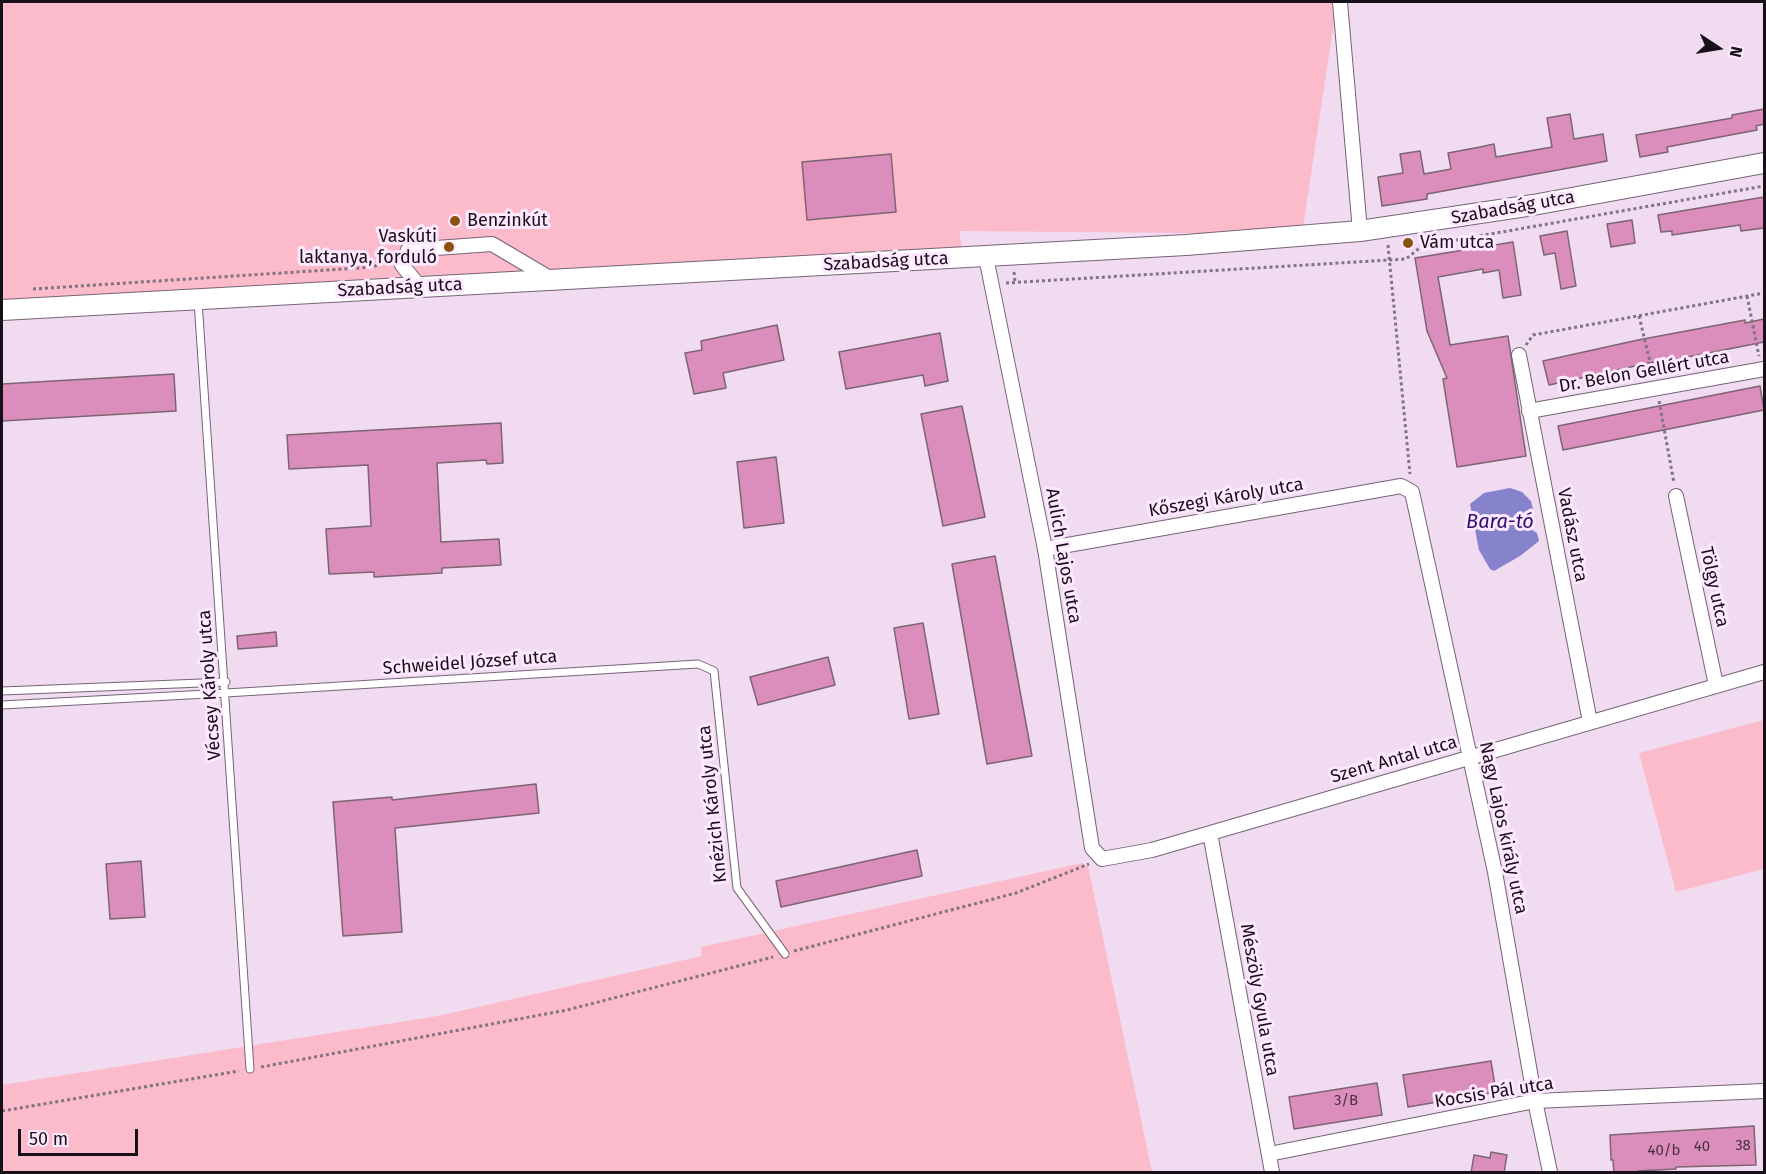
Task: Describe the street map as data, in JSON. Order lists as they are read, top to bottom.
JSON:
{
  "streets": {
    "main road": ["Szabadság utca"],
    "street": [
      "Dr. Belon Gellért utca",
      "Kőszegi Károly utca",
      "Vadász utca",
      "Aulich Lajos utca",
      "Tölgy utca",
      "Szent Antal utca",
      "Nagy Lajos király utca",
      "Mészöly Gyula utca",
      "Kocsis Pál utca"
    ],
    "lane": ["Schweidel József utca", "Vécsey Károly utca", "Knézich Károly utca"]
  },
  "crossings": [
    ["Szabadság utca", "Aulich Lajos utca"],
    ["Szabadság utca", "Vécsey Károly utca"],
    ["Dr. Belon Gellért utca", "Vadász utca"],
    ["Kőszegi Károly utca", "Aulich Lajos utca"],
    ["Kőszegi Károly utca", "Nagy Lajos király utca"],
    ["Vadász utca", "Szent Antal utca"],
    ["Aulich Lajos utca", "Szent Antal utca"],
    ["Tölgy utca", "Szent Antal utca"],
    ["Schweidel József utca", "Vécsey Károly utca"],
    ["Schweidel József utca", "Knézich Károly utca"],
    ["Szent Antal utca", "Nagy Lajos király utca"],
    ["Szent Antal utca", "Mészöly Gyula utca"],
    ["Nagy Lajos király utca", "Kocsis Pál utca"],
    ["Mészöly Gyula utca", "Kocsis Pál utca"]
  ],
  "water": ["Bara-tó"],
  "places": ["Benzinkút", "Vám utca", "Vaskúti laktanya, forduló"],
  "house_numbers": [
    "3/B",
    "38",
    "40",
    "40/b"
  ],
  "scale_bar": "50 m",
  "north": "right"
}
